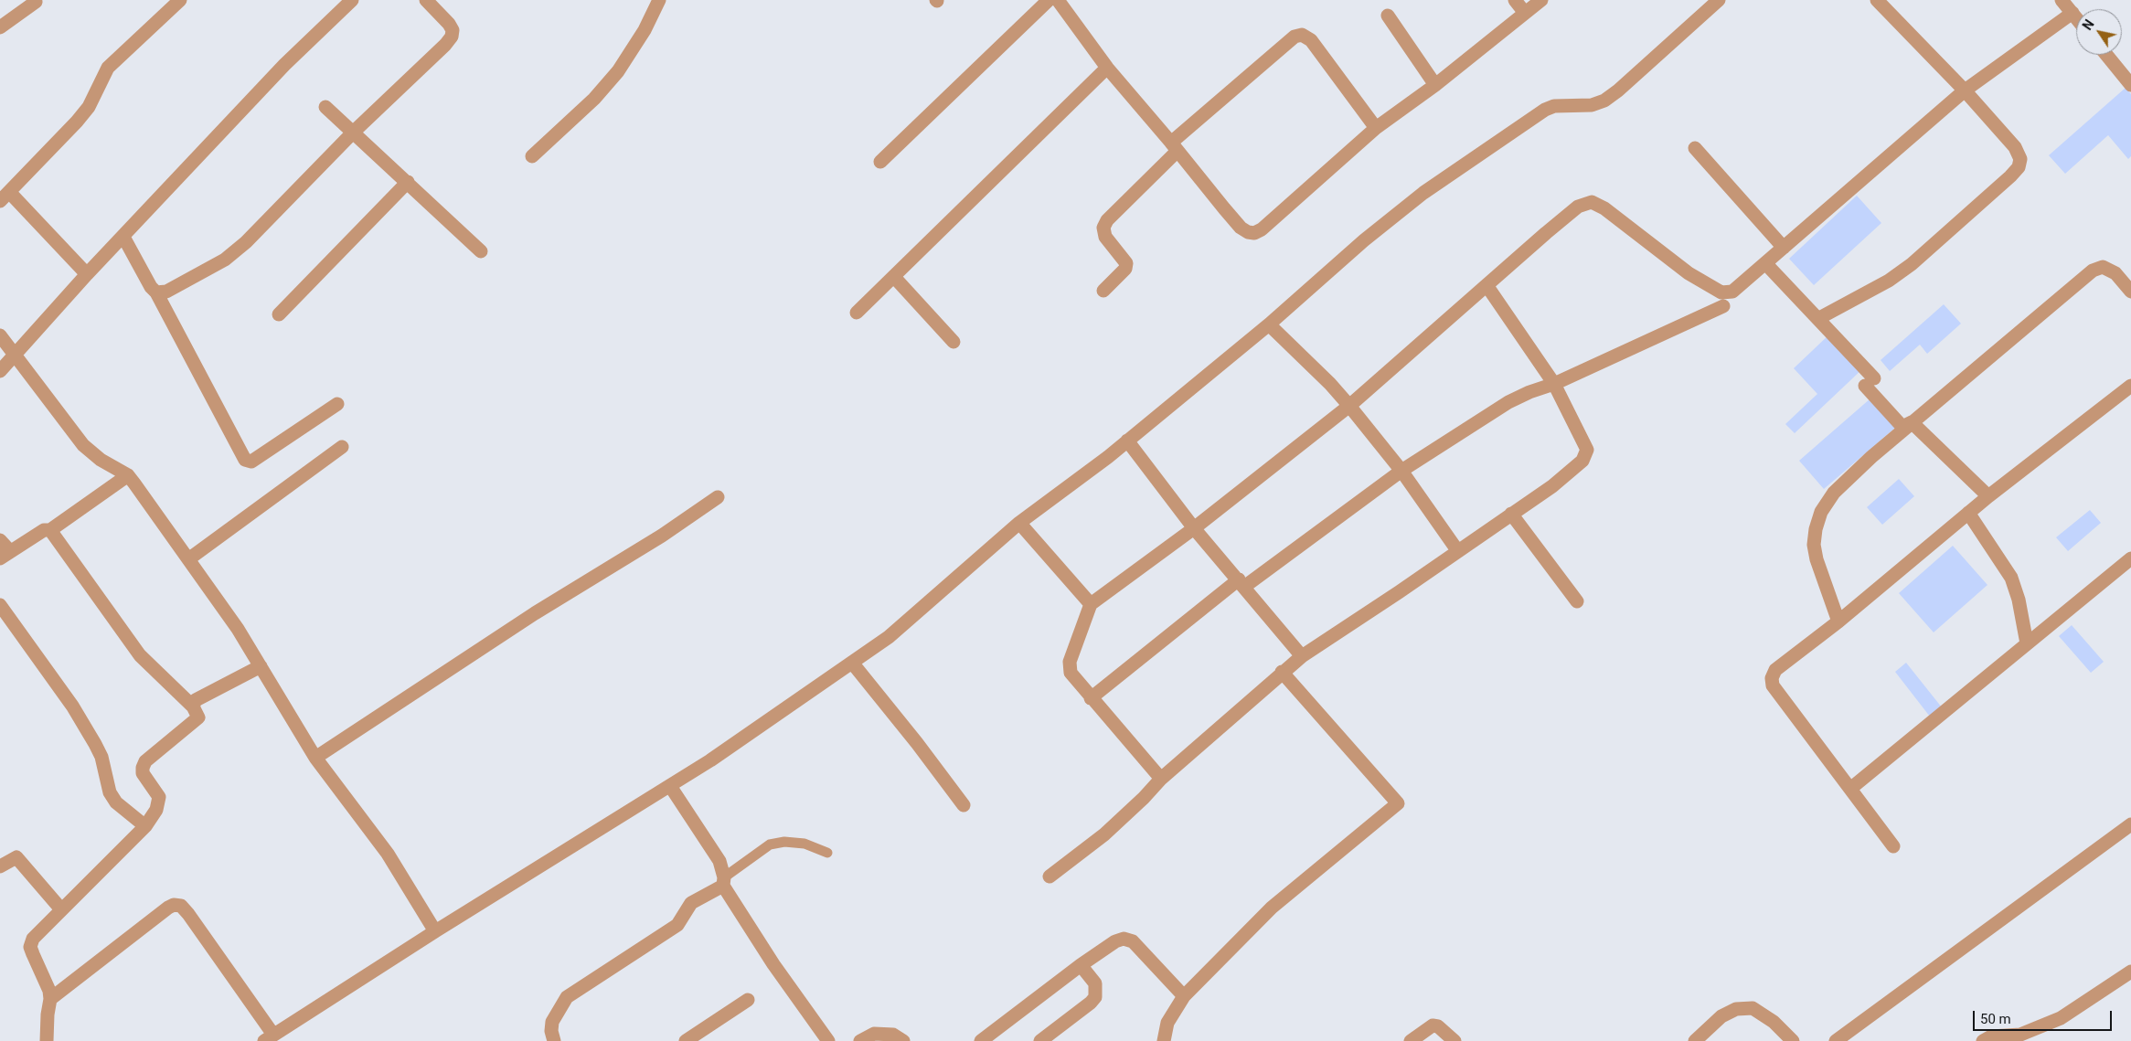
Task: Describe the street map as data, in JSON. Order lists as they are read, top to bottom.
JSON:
{
  "scale_bar": "50 m",
  "north": "top left"
}
